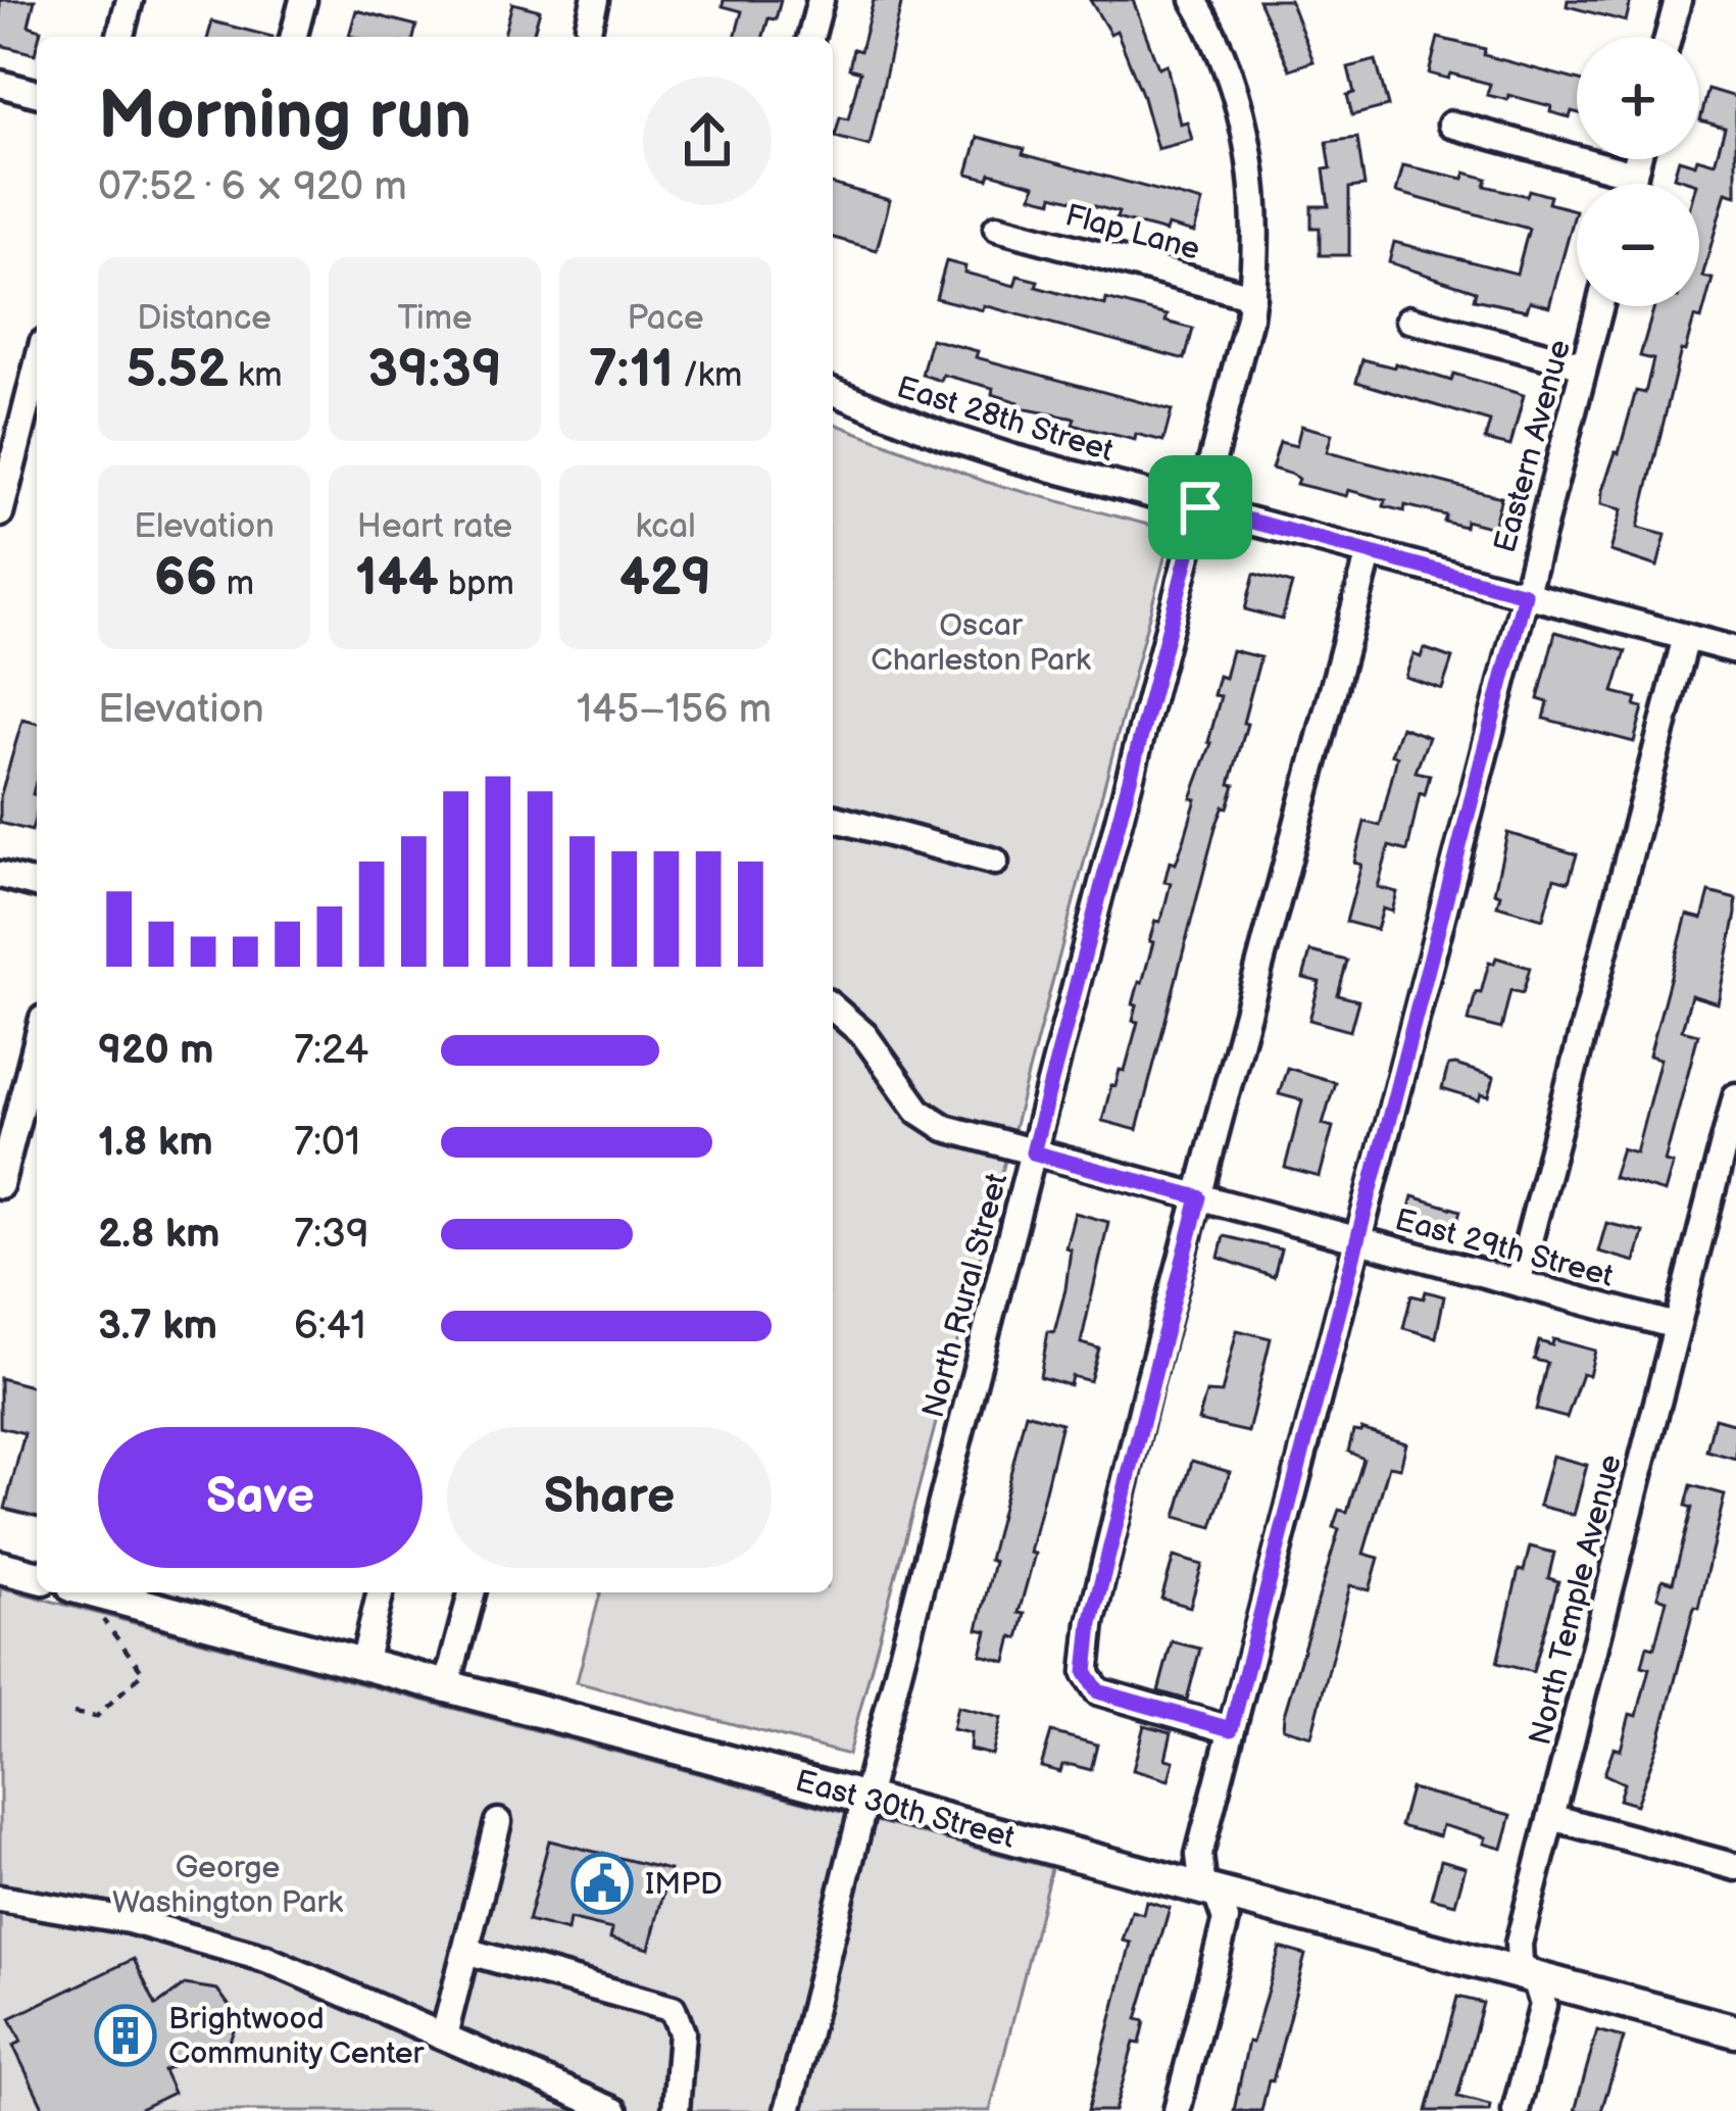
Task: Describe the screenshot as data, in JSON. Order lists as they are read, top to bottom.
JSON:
{
  "streets": {
    "main road": ["East 30th Street"],
    "street": [
      "Flap Lane",
      "East 28th Street",
      "Eastern Avenue",
      "East 29th Street",
      "North Rural Street",
      "North Temple Avenue"
    ]
  },
  "crossings": [
    ["Flap Lane", "North Rural Street"],
    ["East 28th Street", "Eastern Avenue"],
    ["East 28th Street", "North Rural Street"],
    ["Eastern Avenue", "East 29th Street"],
    ["Eastern Avenue", "East 30th Street"],
    ["East 29th Street", "North Rural Street"],
    ["East 29th Street", "North Temple Avenue"],
    ["North Rural Street", "East 30th Street"],
    ["North Temple Avenue", "East 30th Street"]
  ],
  "parks": ["Oscar Charleston Park", "George Washington Park"],
  "places": {
    "public building": ["IMPD"],
    "building": ["Brightwood Community Center"]
  },
  "page": {
    "map_buttons": ["+", "−"],
    "heading": ["Morning run", "07:52 · 6 × 920 m"],
    "stats": [
      ["Distance", "5.52 km"],
      ["Time", "39:39"],
      ["Pace", "7:11 /km"],
      ["Elevation", "66 m"],
      ["Heart rate", "144 bpm"],
      ["kcal", "429"]
    ],
    "chart": ["Elevation", "145–156 m"],
    "list": [
      {
        "name": "920 m",
        "note": "7:24"
      },
      {
        "name": "1.8 km",
        "note": "7:01"
      },
      {
        "name": "2.8 km",
        "note": "7:39"
      },
      {
        "name": "3.7 km",
        "note": "6:41"
      }
    ],
    "buttons": ["Save", "Share"]
  }
}
